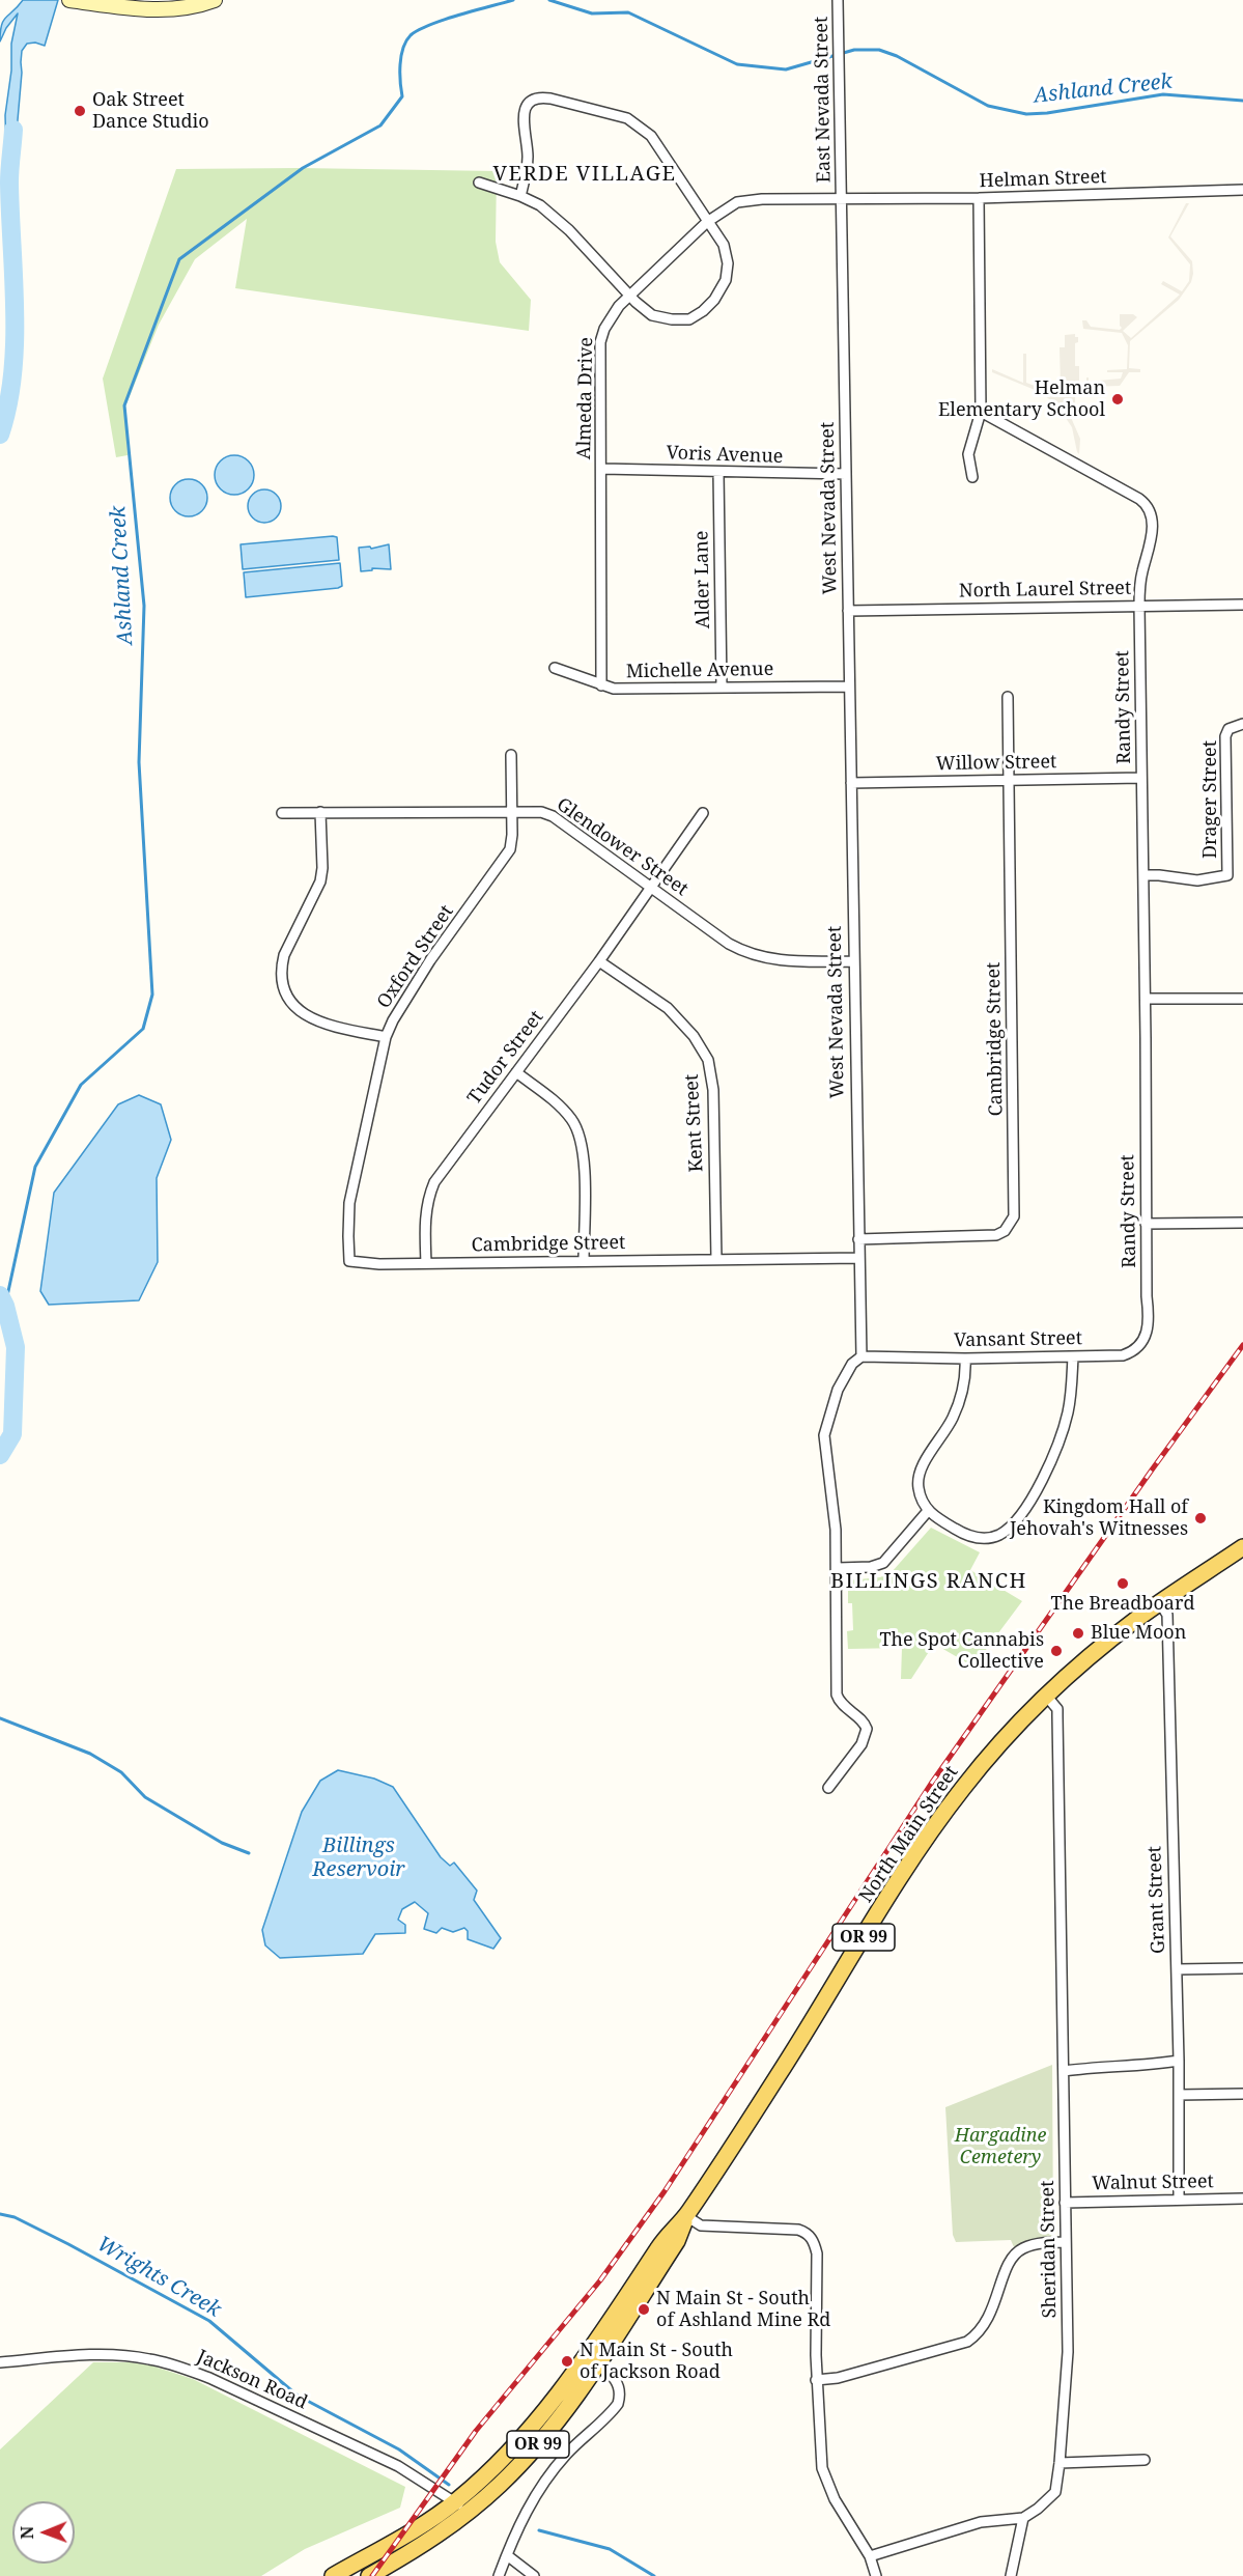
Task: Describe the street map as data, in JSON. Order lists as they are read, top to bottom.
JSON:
{
  "streets": {
    "main road": ["North Main Street", "OR 99"],
    "street": [
      "East Nevada Street",
      "Helman Street",
      "Almeda Drive",
      "Voris Avenue",
      "West Nevada Street",
      "Alder Lane",
      "North Laurel Street",
      "Michelle Avenue",
      "Randy Street",
      "Willow Street",
      "Drager Street",
      "Glendower Street",
      "Oxford Street",
      "Cambridge Street",
      "Tudor Street",
      "Kent Street",
      "Vansant Street",
      "Grant Street",
      "Walnut Street",
      "Sheridan Street",
      "Jackson Road"
    ]
  },
  "crossings": [
    ["East Nevada Street", "Helman Street"],
    ["East Nevada Street", "Almeda Drive"],
    ["East Nevada Street", "West Nevada Street"],
    ["Helman Street", "Almeda Drive"],
    ["Helman Street", "West Nevada Street"],
    ["Almeda Drive", "Voris Avenue"],
    ["Almeda Drive", "West Nevada Street"],
    ["Almeda Drive", "Michelle Avenue"],
    ["Voris Avenue", "West Nevada Street"],
    ["Voris Avenue", "Alder Lane"],
    ["West Nevada Street", "North Laurel Street"],
    ["West Nevada Street", "Michelle Avenue"],
    ["West Nevada Street", "Willow Street"],
    ["West Nevada Street", "Glendower Street"],
    ["West Nevada Street", "Cambridge Street"],
    ["West Nevada Street", "Vansant Street"],
    ["Alder Lane", "Michelle Avenue"],
    ["North Laurel Street", "Randy Street"],
    ["Randy Street", "Willow Street"],
    ["Randy Street", "Drager Street"],
    ["Randy Street", "Vansant Street"],
    ["Willow Street", "Cambridge Street"],
    ["Glendower Street", "Oxford Street"],
    ["Glendower Street", "Tudor Street"],
    ["Oxford Street", "Cambridge Street"],
    ["Cambridge Street", "Tudor Street"],
    ["Cambridge Street", "Kent Street"],
    ["Tudor Street", "Kent Street"],
    ["North Main Street", "Grant Street"],
    ["North Main Street", "OR 99"],
    ["North Main Street", "Sheridan Street"],
    ["Grant Street", "Walnut Street"],
    ["OR 99", "Jackson Road"],
    ["Walnut Street", "Sheridan Street"]
  ],
  "districts": ["VERDE VILLAGE", "BILLINGS RANCH"],
  "water": ["Ashland Creek", "Billings Reservoir", "Wrights Creek"],
  "parks": ["Hargadine Cemetery"],
  "places": [
    "Oak Street Dance Studio",
    "Helman Elementary School",
    "Kingdom Hall of Jehovah's Witnesses",
    "The Breadboard",
    "Blue Moon",
    "The Spot Cannabis Collective",
    "N Main St - South of Ashland Mine Rd",
    "N Main St - South of Jackson Road"
  ],
  "north": "left"
}
